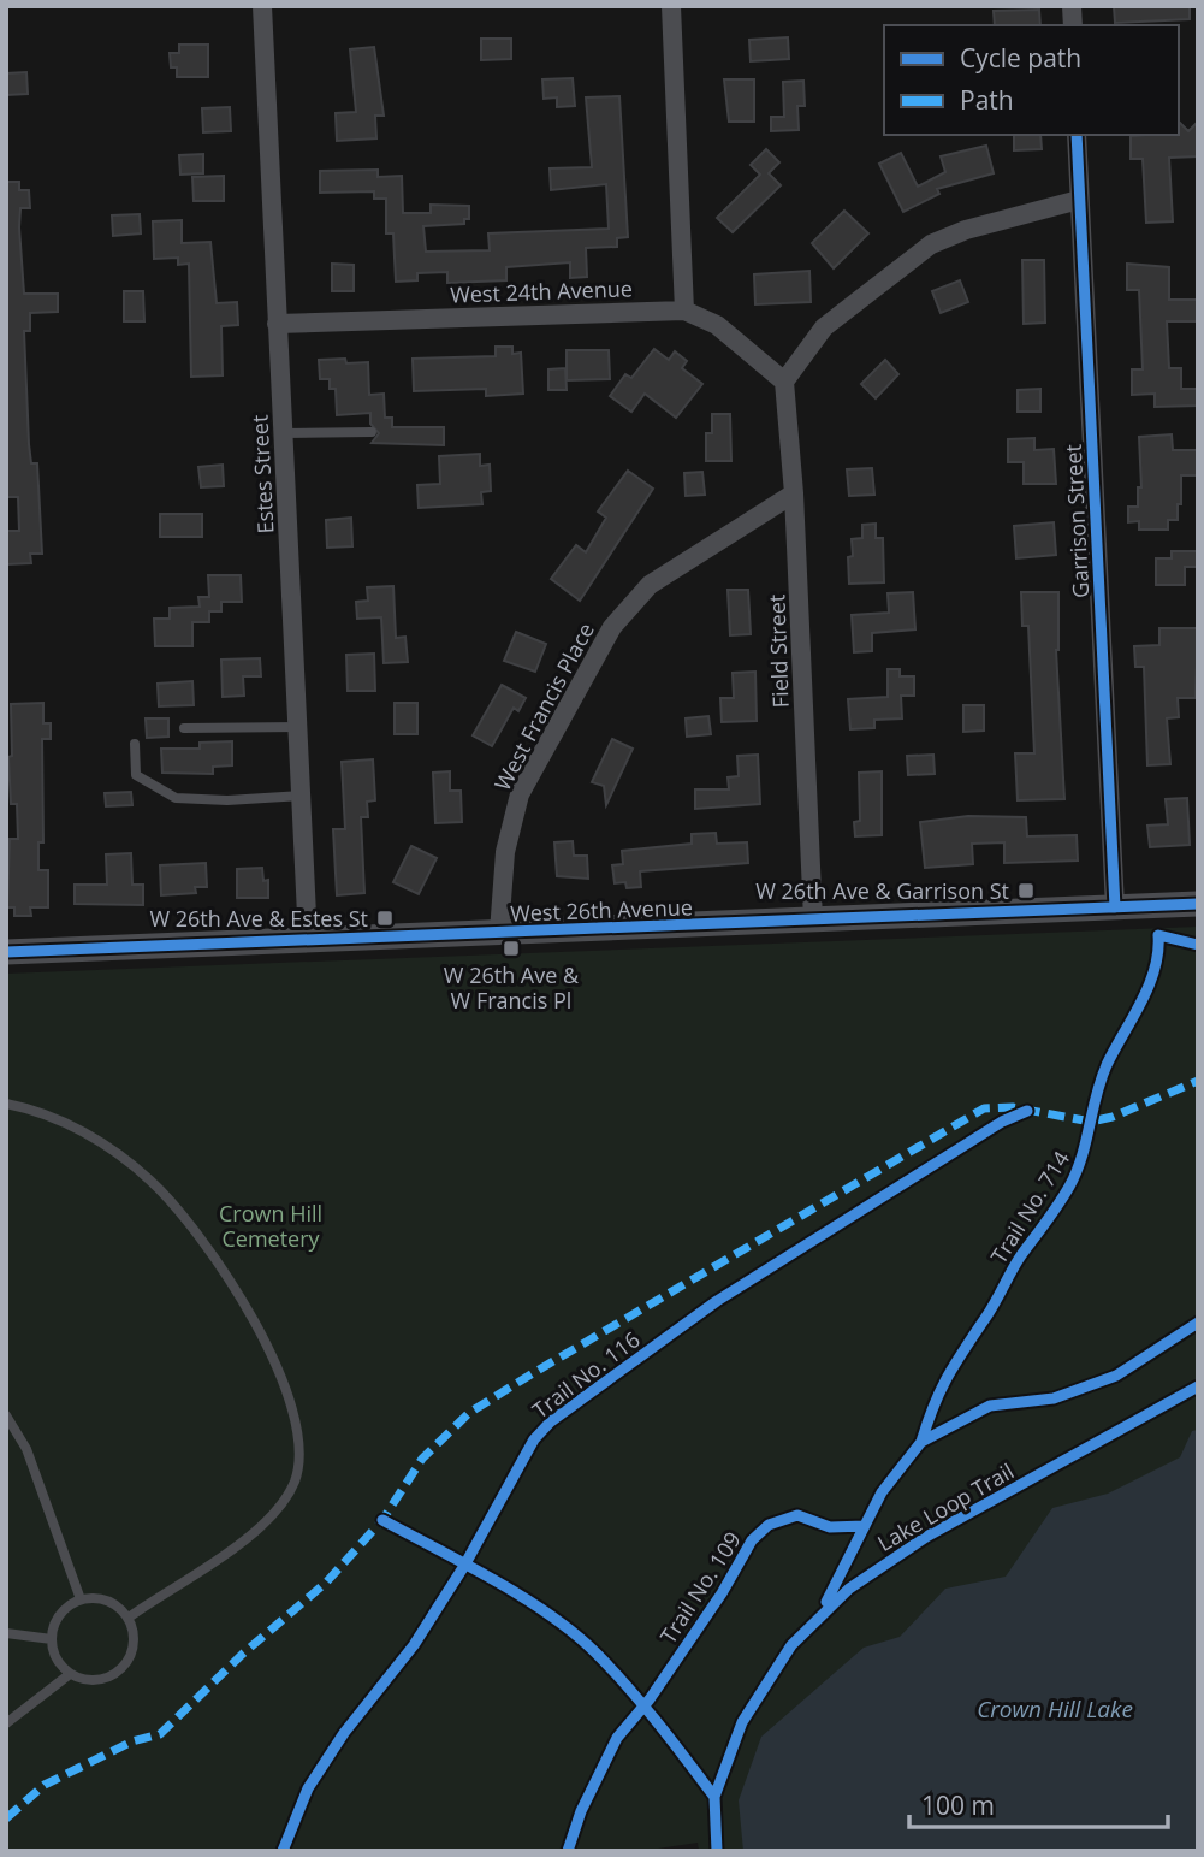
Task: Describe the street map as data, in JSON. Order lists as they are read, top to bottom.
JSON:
{
  "streets": {
    "street": [
      "West 24th Avenue",
      "Estes Street",
      "Garrison Street",
      "Field Street",
      "West Francis Place",
      "West 26th Avenue"
    ],
    "cycle path": ["Trail No. 714", "Trail No. 116", "Lake Loop Trail"]
  },
  "crossings": [
    ["West 24th Avenue", "Estes Street"],
    ["West 24th Avenue", "Field Street"],
    ["Estes Street", "West 26th Avenue"],
    ["Garrison Street", "West 26th Avenue"],
    ["Field Street", "West Francis Place"],
    ["Field Street", "West 26th Avenue"],
    ["West Francis Place", "West 26th Avenue"]
  ],
  "water": ["Crown Hill Lake"],
  "parks": ["Crown Hill Cemetery"],
  "places": {
    "transit": ["W 26th Ave & Garrison St", "W 26th Ave & Estes St", "W 26th Ave & W Francis Pl"]
  },
  "legend": ["Cycle path", "Path"],
  "scale_bar": "100 m"
}
